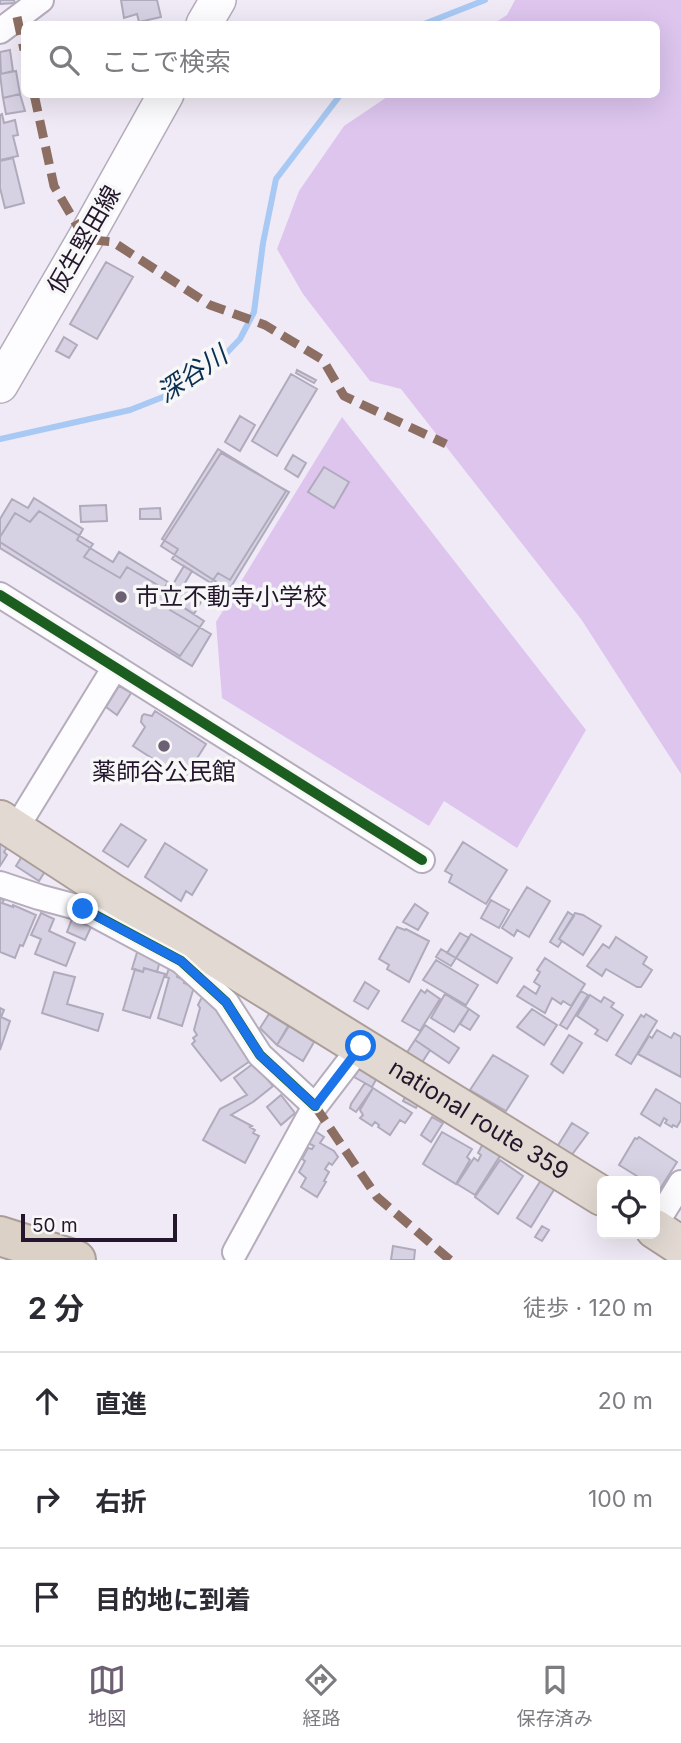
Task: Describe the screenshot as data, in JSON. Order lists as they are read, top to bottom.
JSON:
{
  "streets": {
    "highway": ["national route 359"],
    "main road": ["仮生堅田線"]
  },
  "water": ["深谷川"],
  "places": ["市立不動寺小学校", "薬師谷公民館"],
  "scale_bar": "50 m",
  "page": {
    "search": "ここで検索",
    "scale": "50 m",
    "heading": ["2 分", "徒歩 · 120 m"],
    "list": [
      ["直進", "20 m"],
      ["右折", "100 m"],
      "目的地に到着"
    ],
    "nav": ["地図", "経路", "保存済み"]
  }
}
